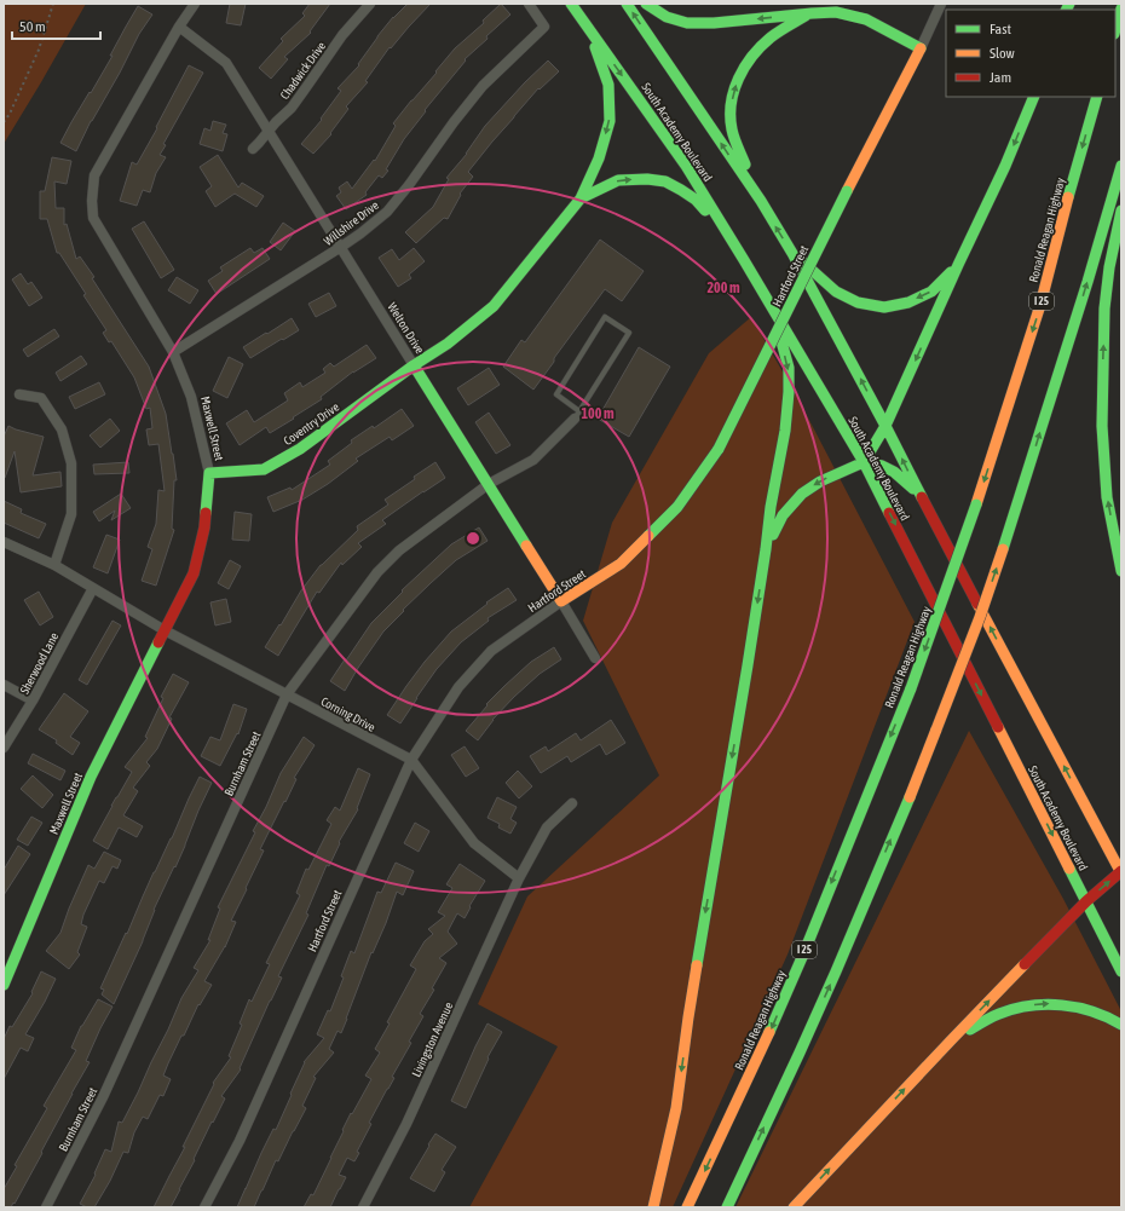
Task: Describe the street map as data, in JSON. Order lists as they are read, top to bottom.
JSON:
{
  "streets": {
    "main road": [
      "South Academy Boulevard",
      "Ronald Reagan Highway",
      "Hartford Street",
      "I 25",
      "Welton Drive",
      "Coventry Drive",
      "Maxwell Street"
    ],
    "street": [
      "Chadwick Drive",
      "Willshire Drive",
      "Sherwood Lane",
      "Corning Drive",
      "Burnham Street",
      "Livingston Avenue"
    ]
  },
  "crossings": [
    ["Chadwick Drive", "Welton Drive"],
    ["Willshire Drive", "Welton Drive"],
    ["Willshire Drive", "Maxwell Street"],
    ["Hartford Street", "Welton Drive"],
    ["Hartford Street", "Corning Drive"],
    ["Welton Drive", "Coventry Drive"],
    ["Welton Drive", "Maxwell Street"],
    ["Welton Drive", "Burnham Street"],
    ["Coventry Drive", "Maxwell Street"],
    ["Maxwell Street", "Corning Drive"],
    ["Sherwood Lane", "Corning Drive"],
    ["Corning Drive", "Burnham Street"],
    ["Corning Drive", "Livingston Avenue"]
  ],
  "legend": ["Fast", "Slow", "Jam"],
  "scale_bar": "50 m",
  "rings": ["200 m", "100 m"]
}
